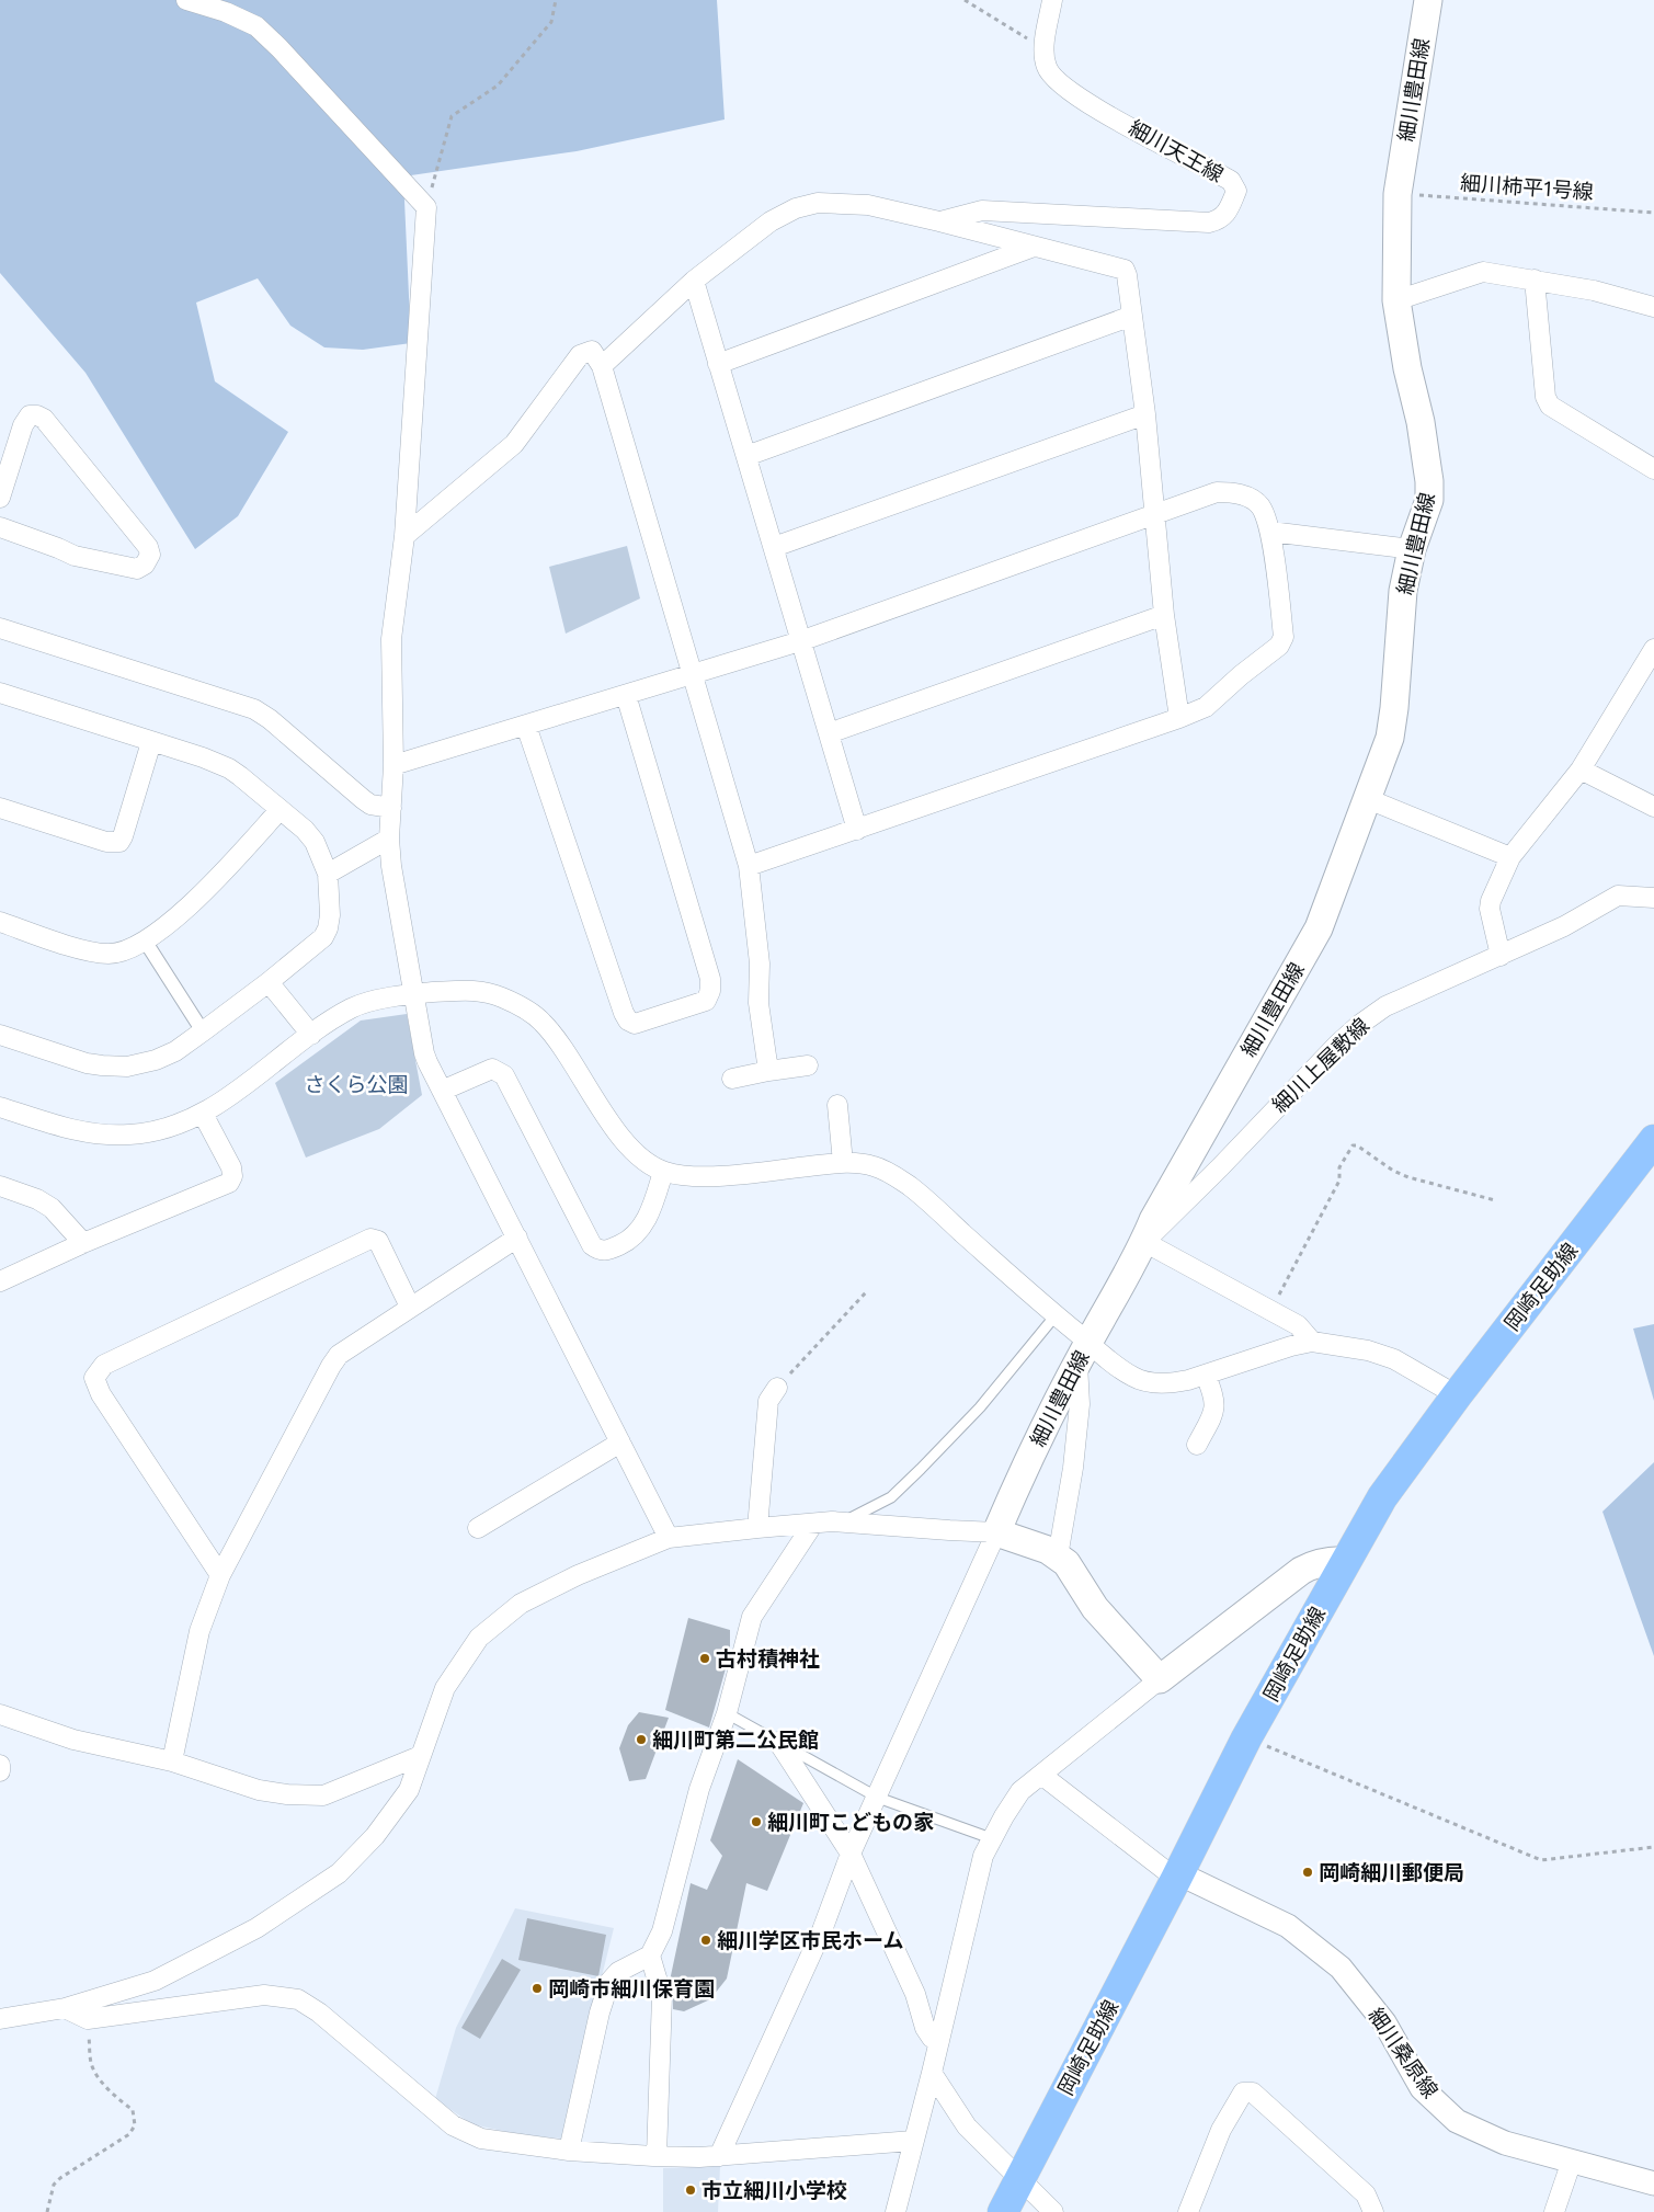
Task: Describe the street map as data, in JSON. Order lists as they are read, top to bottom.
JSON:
{
  "streets": {
    "main road": ["細川豊田線", "岡崎足助線"],
    "street": ["細川天王線", "細川上屋敷線", "細川桑原線"],
    "path": ["細川柿平1号線"]
  },
  "crossings": [
    ["細川豊田線", "細川柿平1号線"],
    ["細川豊田線", "細川上屋敷線"],
    ["岡崎足助線", "細川桑原線"]
  ],
  "parks": ["さくら公園"],
  "places": [
    "古村積神社",
    "細川町第二公民館",
    "細川町こどもの家",
    "岡崎細川郵便局",
    "細川学区市民ホーム",
    "岡崎市細川保育園",
    "市立細川小学校"
  ]
}
